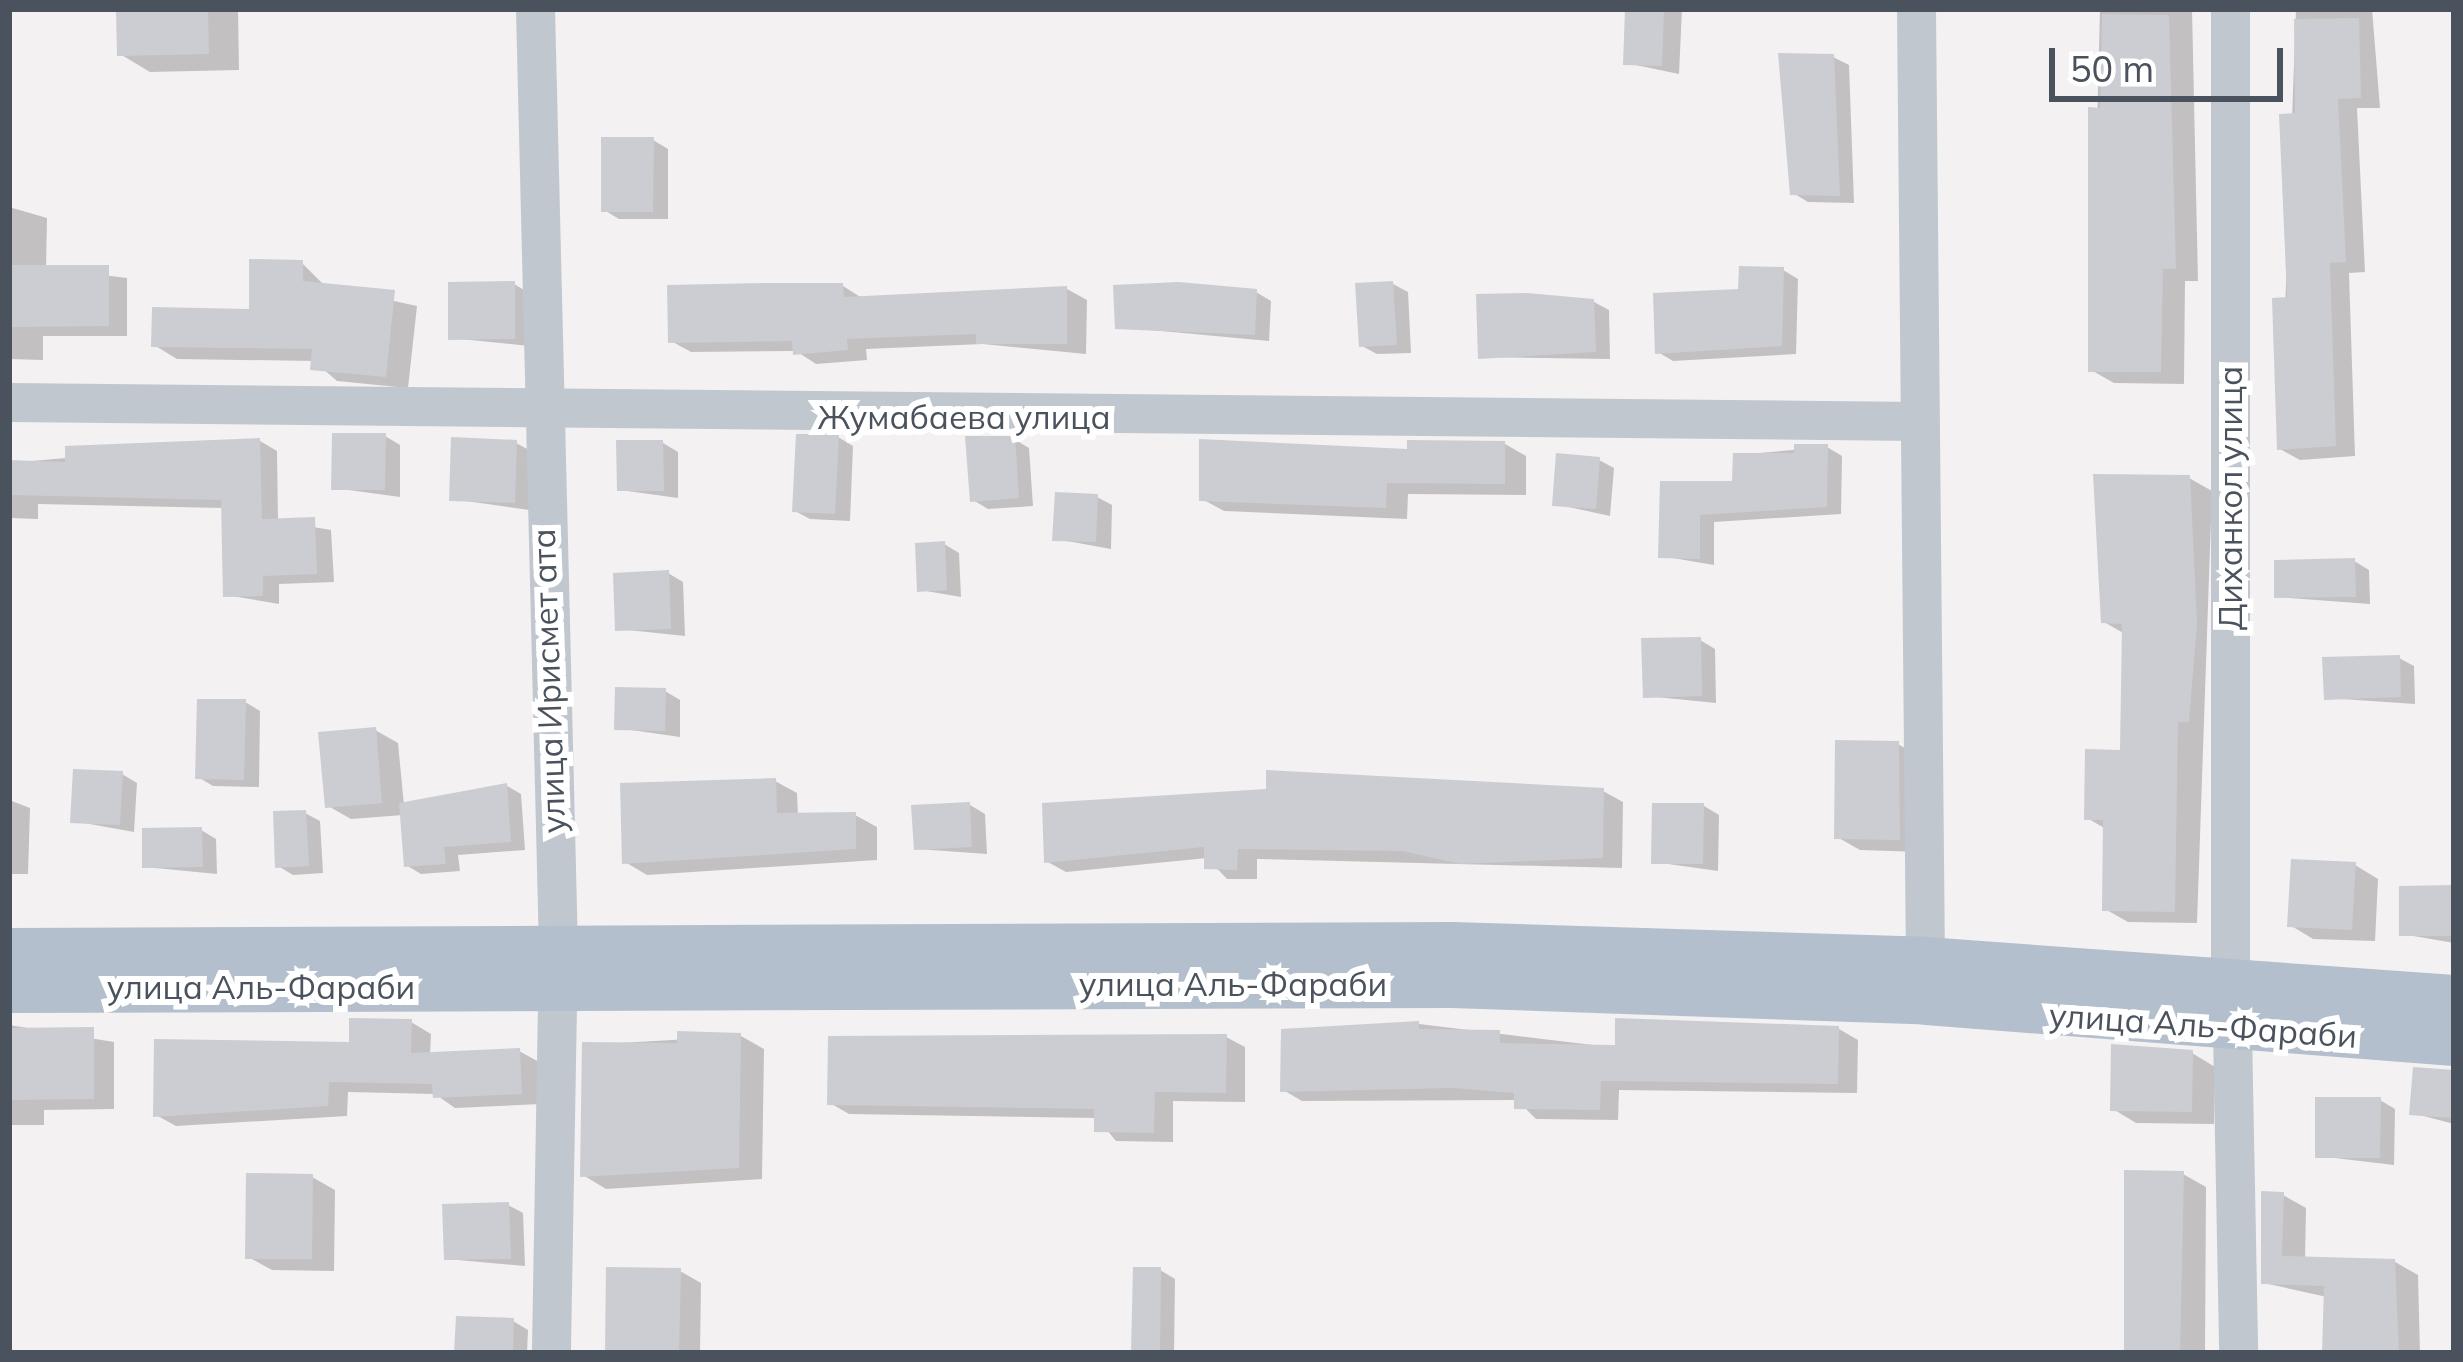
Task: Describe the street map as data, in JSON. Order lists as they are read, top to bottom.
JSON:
{
  "streets": {
    "main road": ["улица Аль-Фараби"],
    "street": ["Жумабаева улица", "Диханкол улица", "улица Ирисмет ата"]
  },
  "crossings": [
    ["Жумабаева улица", "улица Ирисмет ата"],
    ["Диханкол улица", "улица Аль-Фараби"],
    ["улица Ирисмет ата", "улица Аль-Фараби"]
  ],
  "scale_bar": "50 m"
}
